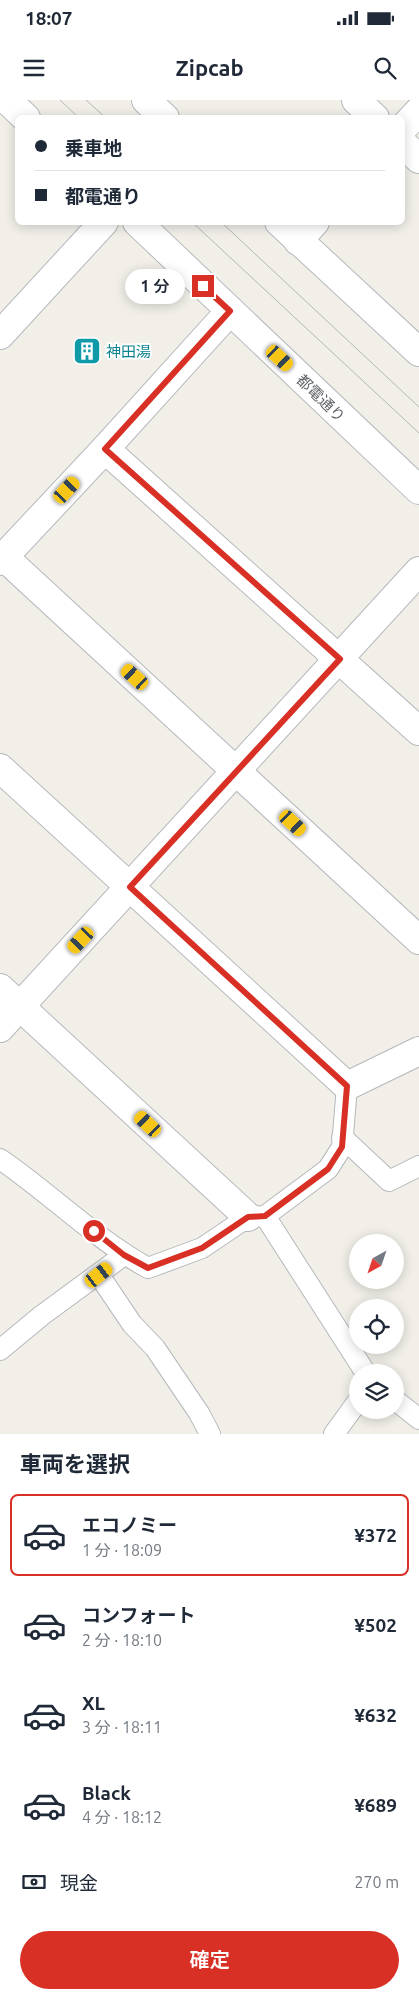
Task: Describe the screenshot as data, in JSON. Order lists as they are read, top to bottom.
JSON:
{
  "streets": {
    "street": ["都電通り"]
  },
  "places": {
    "building": ["神田湯"]
  },
  "north": "bottom left",
  "page": {
    "status": "18:07",
    "header": "Zipcab",
    "banner": ["乗車地", "都電通り"],
    "bubble": "1 分",
    "heading": "車両を選択",
    "list": [
      {
        "name": "エコノミー",
        "note": "1 分 · 18:09",
        "value": "¥372"
      },
      {
        "name": "コンフォート",
        "note": "2 分 · 18:10",
        "value": "¥502"
      },
      {
        "name": "XL",
        "note": "3 分 · 18:11",
        "value": "¥632"
      },
      {
        "name": "Black",
        "note": "4 分 · 18:12",
        "value": "¥689"
      }
    ],
    "pay": ["現金", "270 m"],
    "buttons": "確定"
  }
}
